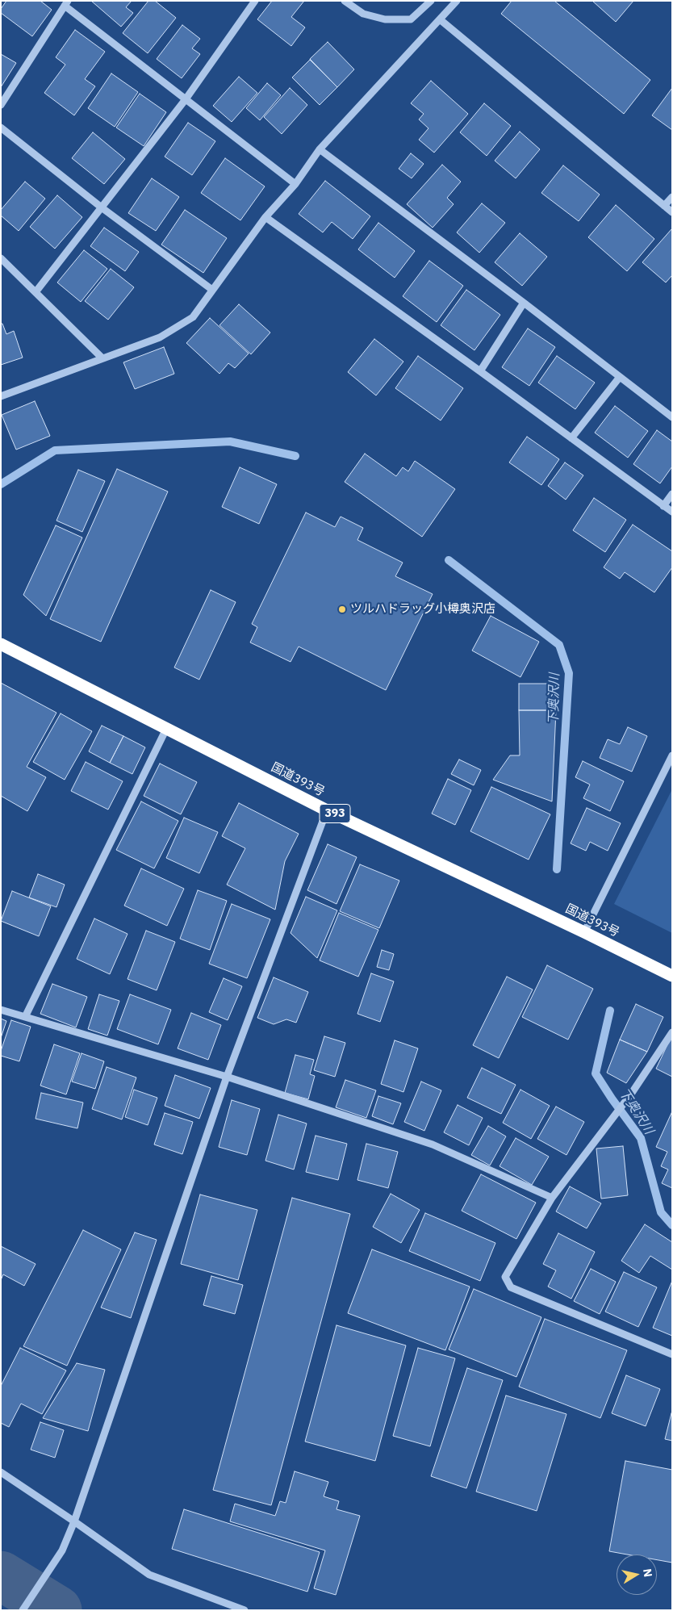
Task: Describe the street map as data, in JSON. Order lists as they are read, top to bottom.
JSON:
{
  "streets": {
    "highway": ["国道393号", "393"]
  },
  "water": ["下奥沢川"],
  "places": ["ツルハドラッグ小樽奥沢店"],
  "north": "right"
}
